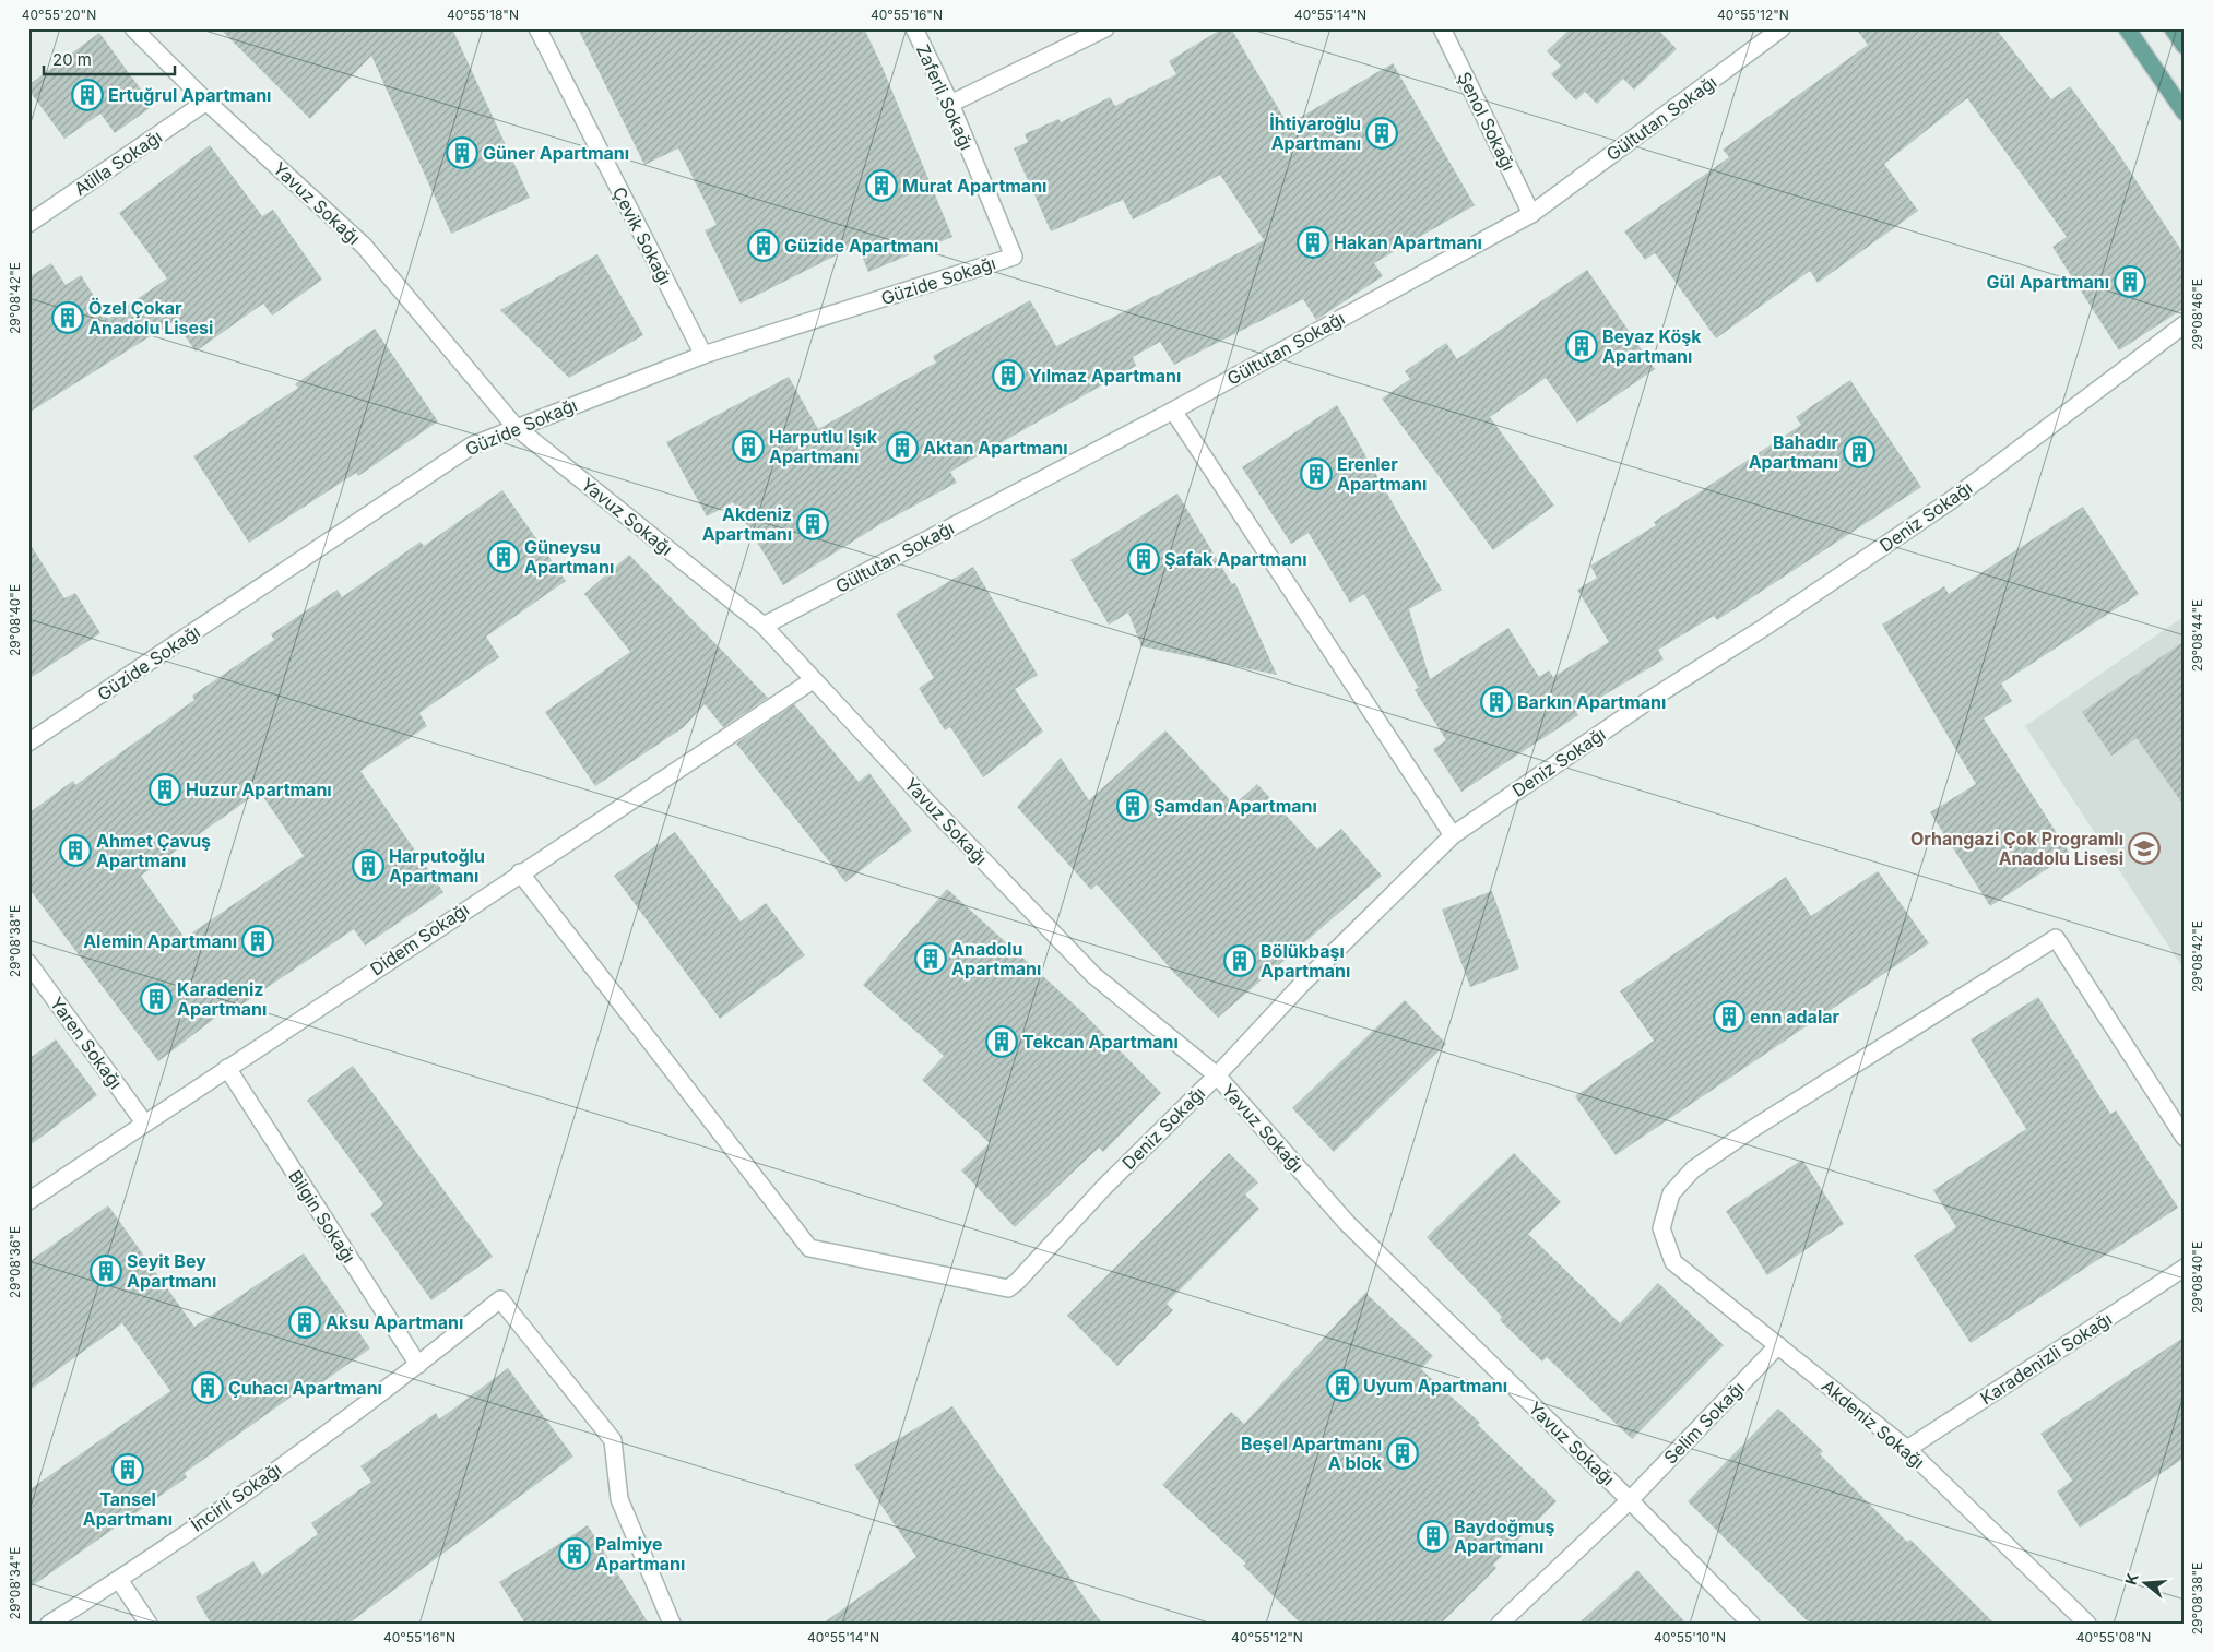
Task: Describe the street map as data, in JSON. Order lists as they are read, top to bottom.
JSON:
{
  "streets": {
    "street": [
      "Zaferli Sokağı",
      "Gültutan Sokağı",
      "Şenol Sokağı",
      "Atilla Sokağı",
      "Yavuz Sokağı",
      "Çevik Sokağı",
      "Güzide Sokağı",
      "Deniz Sokağı",
      "Didem Sokağı",
      "Yaren Sokağı",
      "Bilgin Sokağı",
      "Karadenizli Sokağı",
      "Selim Sokağı",
      "Akdeniz Sokağı",
      "İncirli Sokağı"
    ]
  },
  "crossings": [
    ["Zaferli Sokağı", "Güzide Sokağı"],
    ["Gültutan Sokağı", "Şenol Sokağı"],
    ["Gültutan Sokağı", "Yavuz Sokağı"],
    ["Atilla Sokağı", "Yavuz Sokağı"],
    ["Yavuz Sokağı", "Güzide Sokağı"],
    ["Yavuz Sokağı", "Deniz Sokağı"],
    ["Yavuz Sokağı", "Didem Sokağı"],
    ["Yavuz Sokağı", "Selim Sokağı"],
    ["Çevik Sokağı", "Güzide Sokağı"],
    ["Deniz Sokağı", "Didem Sokağı"],
    ["Didem Sokağı", "Yaren Sokağı"],
    ["Didem Sokağı", "Bilgin Sokağı"],
    ["Bilgin Sokağı", "İncirli Sokağı"],
    ["Karadenizli Sokağı", "Akdeniz Sokağı"],
    ["Selim Sokağı", "Akdeniz Sokağı"]
  ],
  "places": {
    "building": [
      "Ertuğrul Apartmanı",
      "İhtiyaroğlu Apartmanı",
      "Güner Apartmanı",
      "Murat Apartmanı",
      "Hakan Apartmanı",
      "Güzide Apartmanı",
      "Gül Apartmanı",
      "Özel Çokar Anadolu Lisesi",
      "Beyaz Köşk Apartmanı",
      "Yılmaz Apartmanı",
      "Harputlu Işık Apartmanı",
      "Aktan Apartmanı",
      "Bahadır Apartmanı",
      "Erenler Apartmanı",
      "Akdeniz Apartmanı",
      "Güneysu Apartmanı",
      "Şafak Apartmanı",
      "Barkın Apartmanı",
      "Huzur Apartmanı",
      "Şamdan Apartmanı",
      "Ahmet Çavuş Apartmanı",
      "Harputoğlu Apartmanı",
      "Alemin Apartmanı",
      "Anadolu Apartmanı",
      "Bölükbaşı Apartmanı",
      "Karadeniz Apartmanı",
      "enn adalar",
      "Tekcan Apartmanı",
      "Seyit Bey Apartmanı",
      "Aksu Apartmanı",
      "Uyum Apartmanı",
      "Çuhacı Apartmanı",
      "Beşel Apartmanı A blok",
      "Tansel Apartmanı",
      "Baydoğmuş Apartmanı",
      "Palmiye Apartmanı"
    ],
    "school or university": ["Orhangazi Çok Programlı Anadolu Lisesi"]
  },
  "scale_bar": "20 m",
  "north": "left",
  "coordinates": [
    "40°55'20\"N",
    "40°55'18\"N",
    "40°55'16\"N",
    "40°55'14\"N",
    "40°55'12\"N",
    "29°08'42\"E",
    "29°08'46\"E",
    "29°08'40\"E",
    "29°08'44\"E",
    "29°08'38\"E",
    "29°08'36\"E",
    "29°08'34\"E",
    "40°55'10\"N",
    "40°55'08\"N"
  ]
}
